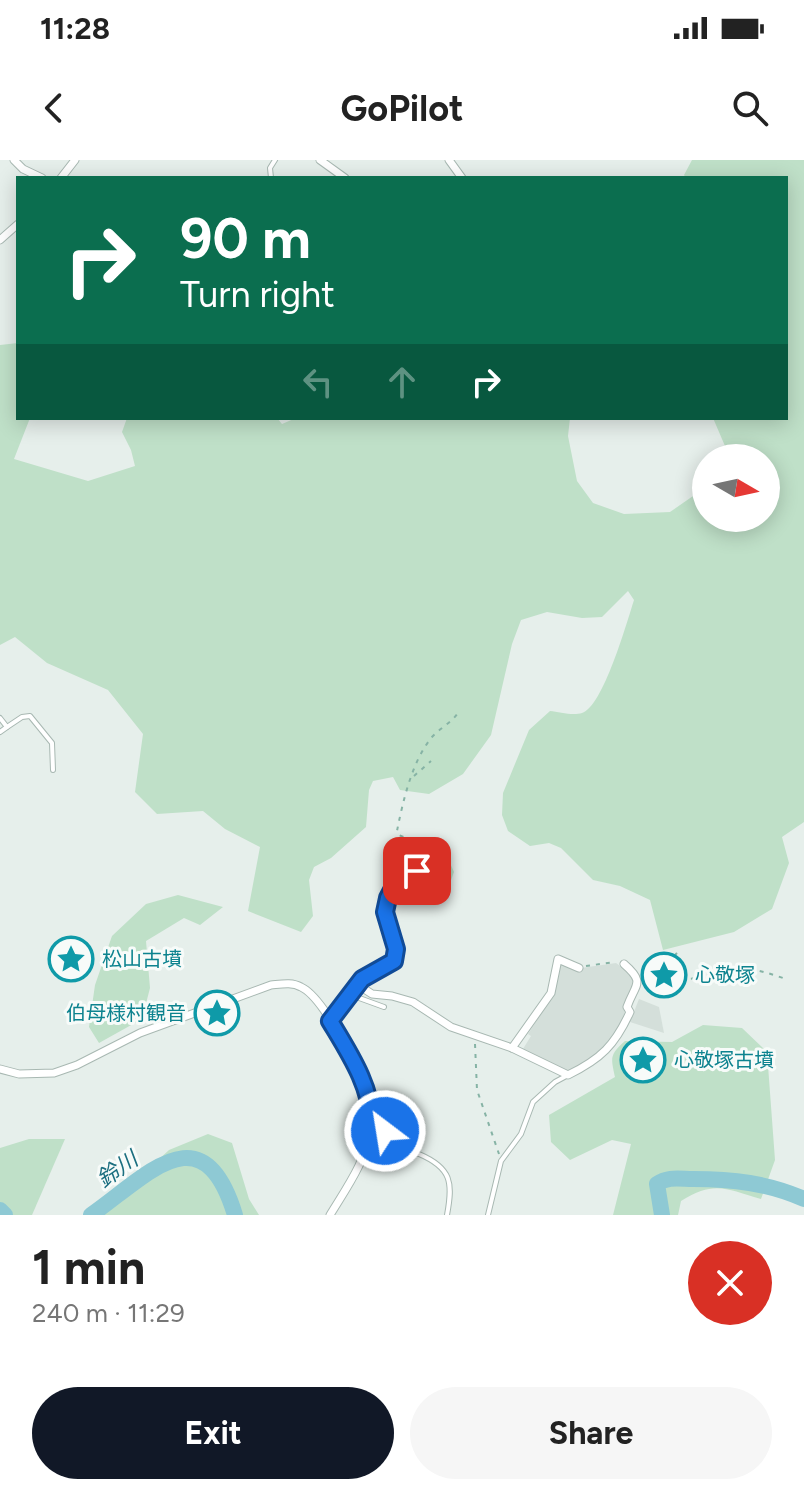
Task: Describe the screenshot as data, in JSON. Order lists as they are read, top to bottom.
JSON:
{
  "water": ["鈴川"],
  "places": {
    "place": [
      "松山古墳",
      "心敬塚",
      "伯母様村観音",
      "心敬塚古墳"
    ]
  },
  "north": "right",
  "page": {
    "status": "11:28",
    "header": "GoPilot",
    "turn": ["90 m", "Turn right"],
    "heading": ["1 min", "240 m · 11:29"],
    "buttons": ["Exit", "Share"]
  }
}
